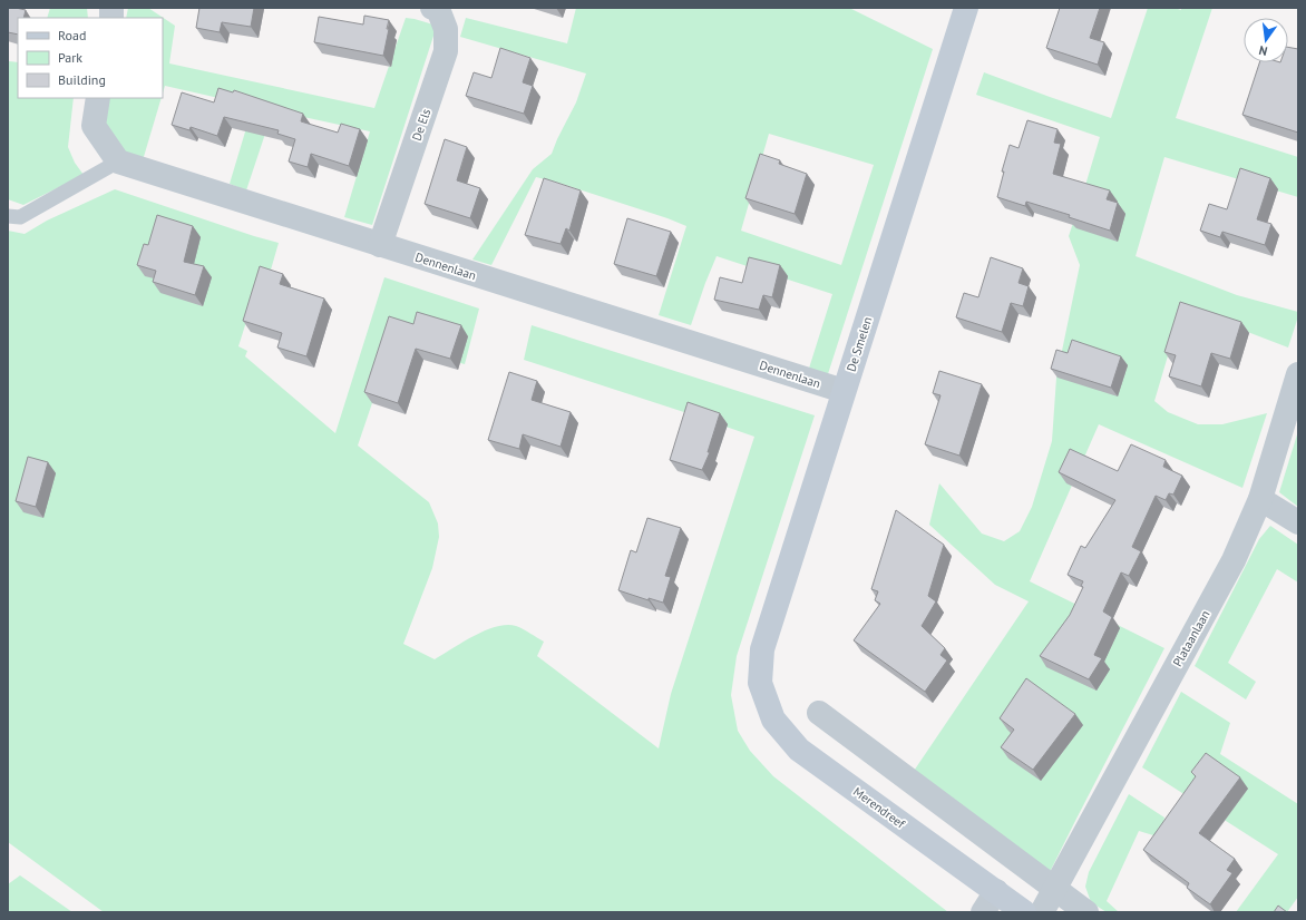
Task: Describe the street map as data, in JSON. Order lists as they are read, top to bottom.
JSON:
{
  "streets": {
    "street": [
      "De Els",
      "Dennenlaan",
      "De Smelen",
      "Plataanlaan",
      "Merendreef"
    ]
  },
  "crossings": [
    ["De Els", "Dennenlaan"],
    ["Dennenlaan", "De Smelen"],
    ["De Smelen", "Merendreef"]
  ],
  "legend": ["Road", "Park", "Building"],
  "north": "bottom"
}
